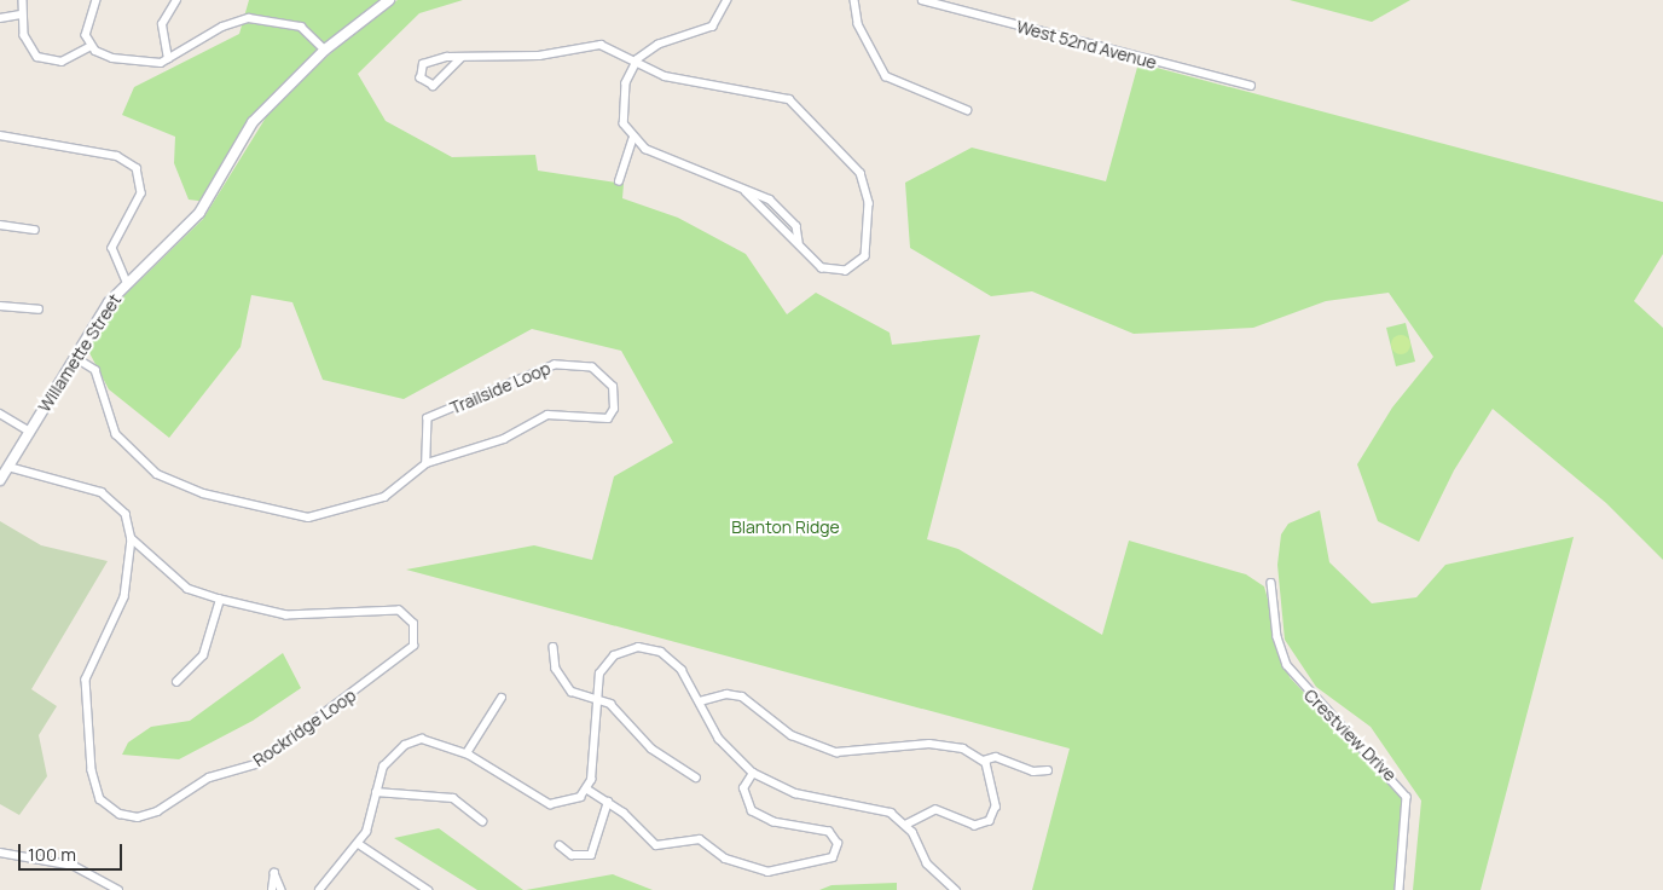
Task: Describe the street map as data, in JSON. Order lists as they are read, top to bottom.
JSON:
{
  "streets": {
    "main road": ["Willamette Street"],
    "street": [
      "West 52nd Avenue",
      "Trailside Loop",
      "Rockridge Loop",
      "Crestview Drive"
    ]
  },
  "parks": ["Blanton Ridge"],
  "scale_bar": "100 m"
}
